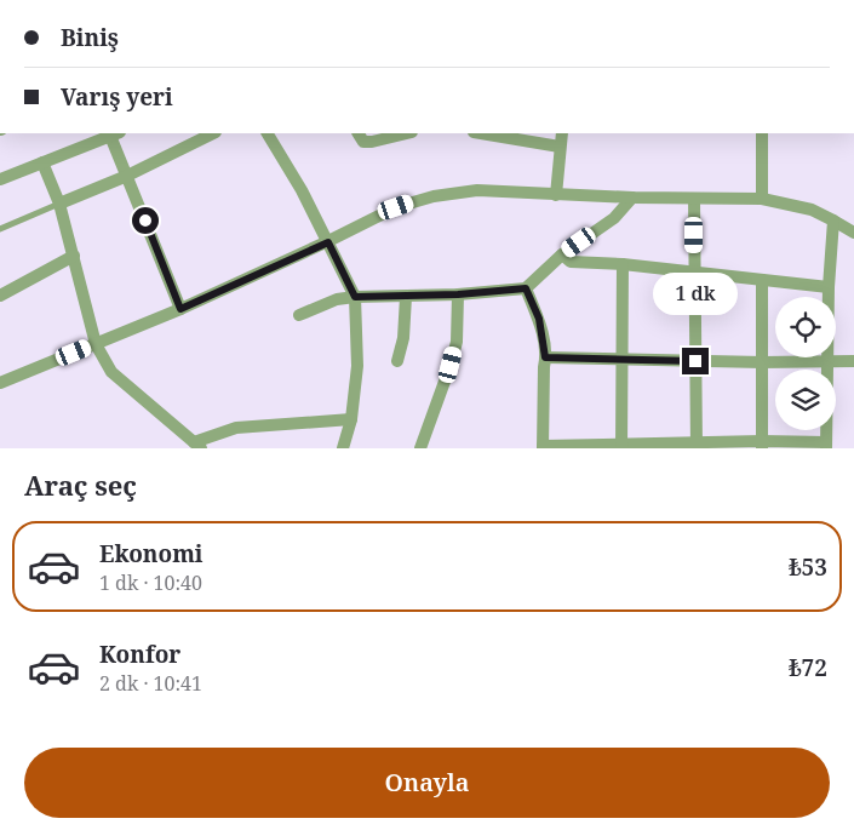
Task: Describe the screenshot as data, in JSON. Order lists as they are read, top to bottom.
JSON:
{
  "page": {
    "banner": ["Biniş", "Varış yeri"],
    "bubble": "1 dk",
    "heading": "Araç seç",
    "list": [
      {
        "name": "Ekonomi",
        "note": "1 dk · 10:40",
        "value": "₺53"
      },
      {
        "name": "Konfor",
        "note": "2 dk · 10:41",
        "value": "₺72"
      }
    ],
    "buttons": "Onayla"
  }
}
